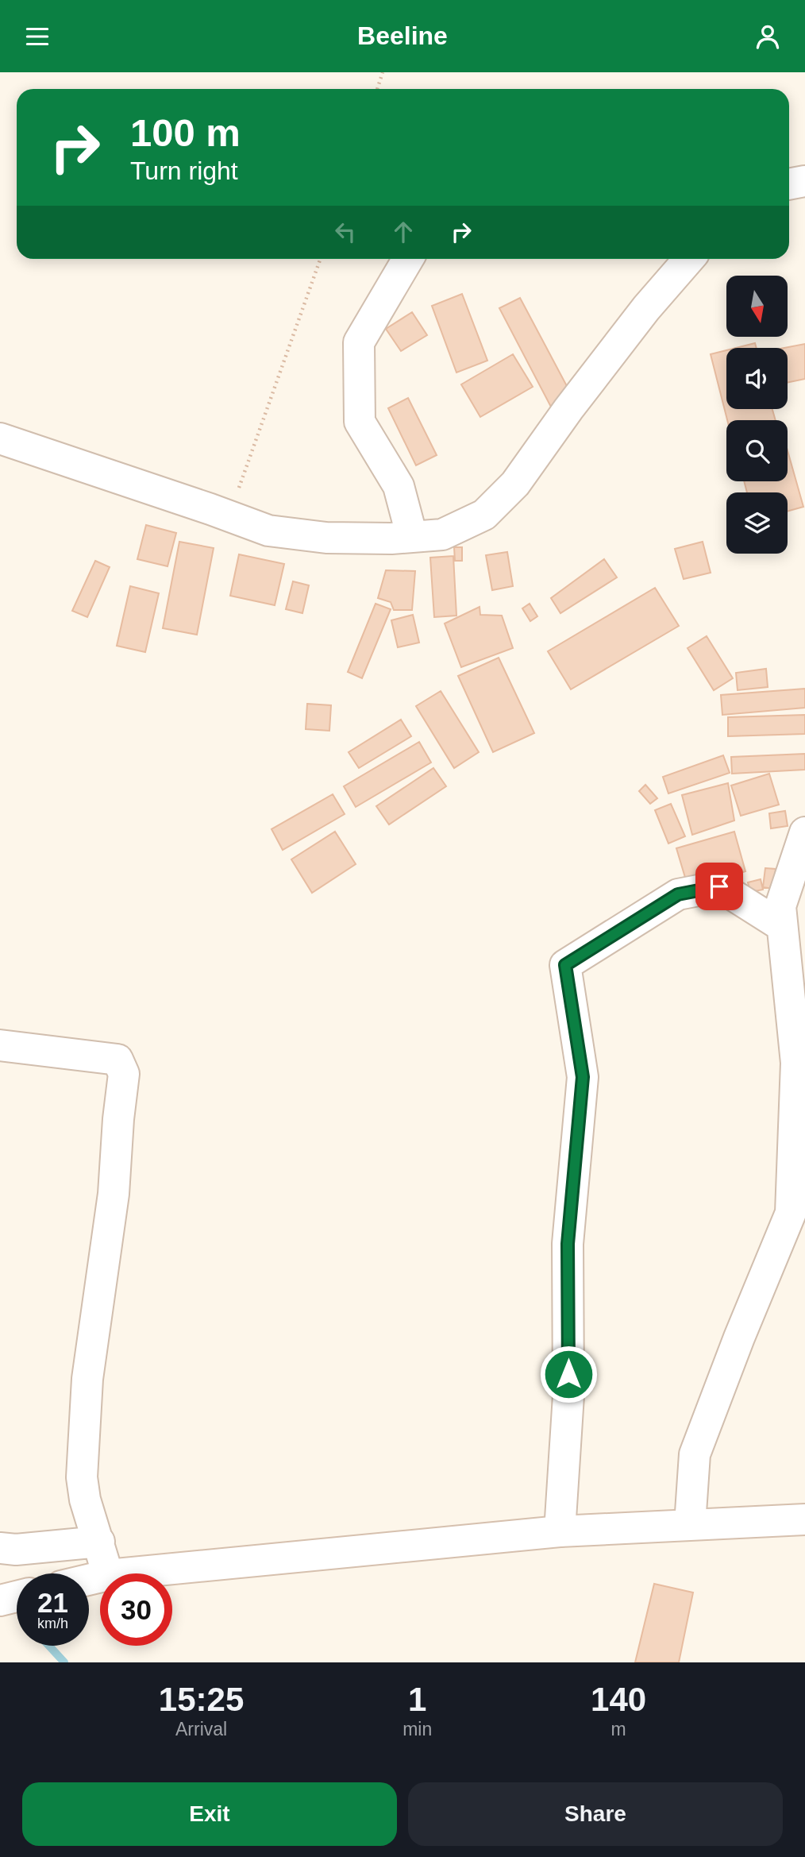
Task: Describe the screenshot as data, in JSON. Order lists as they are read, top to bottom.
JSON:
{
  "north": "bottom",
  "page": {
    "header": "Beeline",
    "turn": ["100 m", "Turn right"],
    "speed": "21 km/h",
    "limit": "30",
    "eta": [
      "15:25",
      "Arrival",
      "1",
      "min",
      "140",
      "m"
    ],
    "buttons": ["Exit", "Share"]
  }
}
